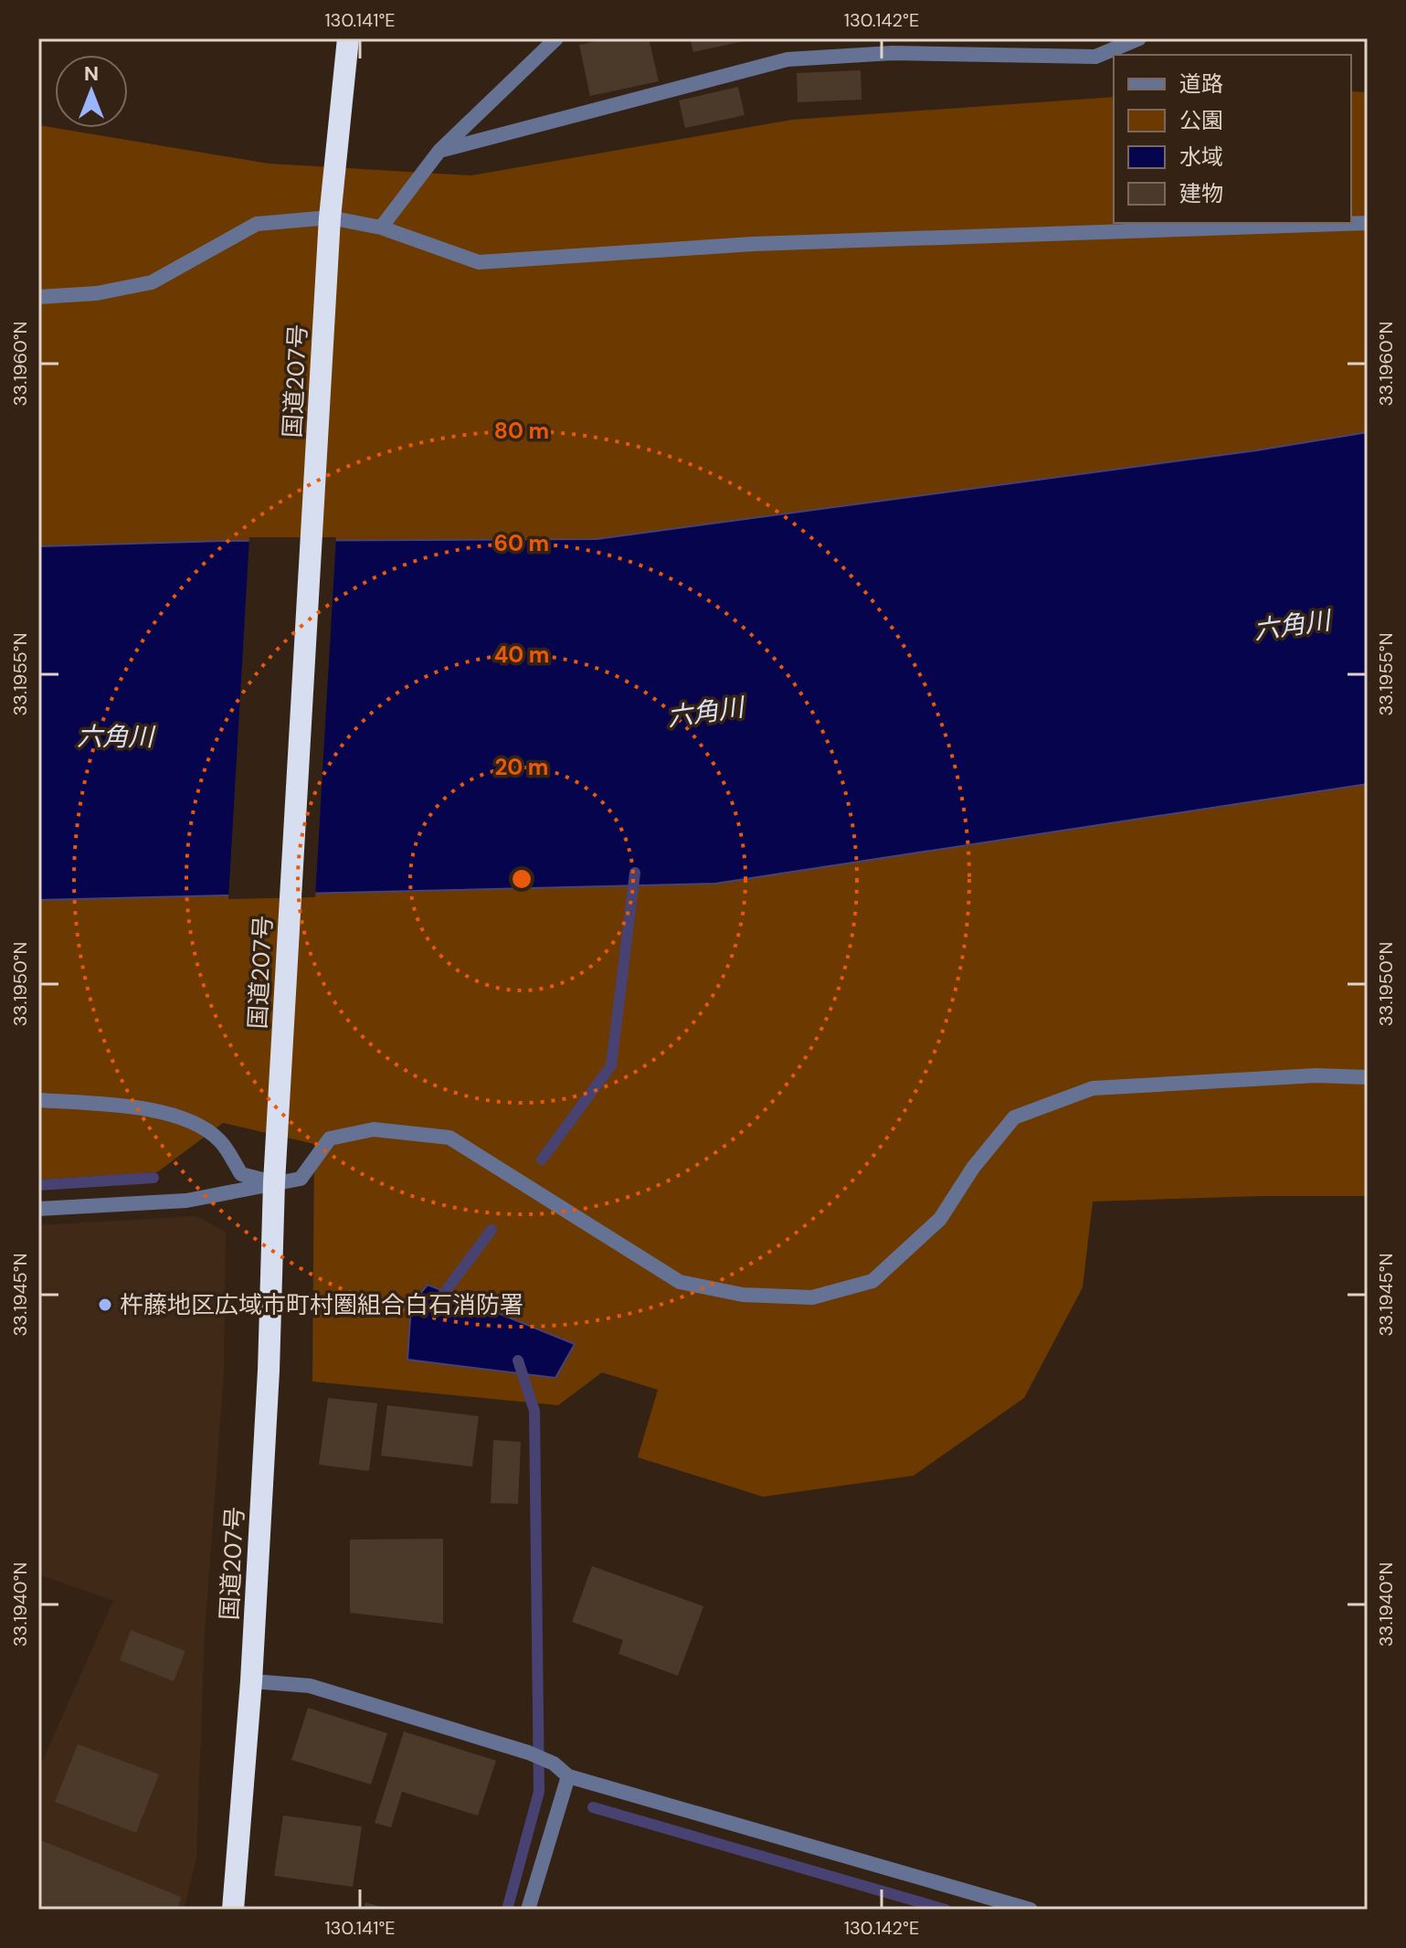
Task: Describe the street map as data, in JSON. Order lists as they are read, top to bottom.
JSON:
{
  "streets": {
    "highway": ["国道207号"]
  },
  "water": ["六角川"],
  "places": ["杵藤地区広域市町村圏組合白石消防署"],
  "legend": [
    "道路",
    "公園",
    "水域",
    "建物"
  ],
  "north": "top",
  "coordinates": [
    "130.141°E",
    "130.142°E",
    "33.1960°N",
    "33.1955°N",
    "33.1950°N",
    "33.1945°N",
    "33.1940°N"
  ],
  "rings": [
    "80 m",
    "60 m",
    "40 m",
    "20 m"
  ]
}
